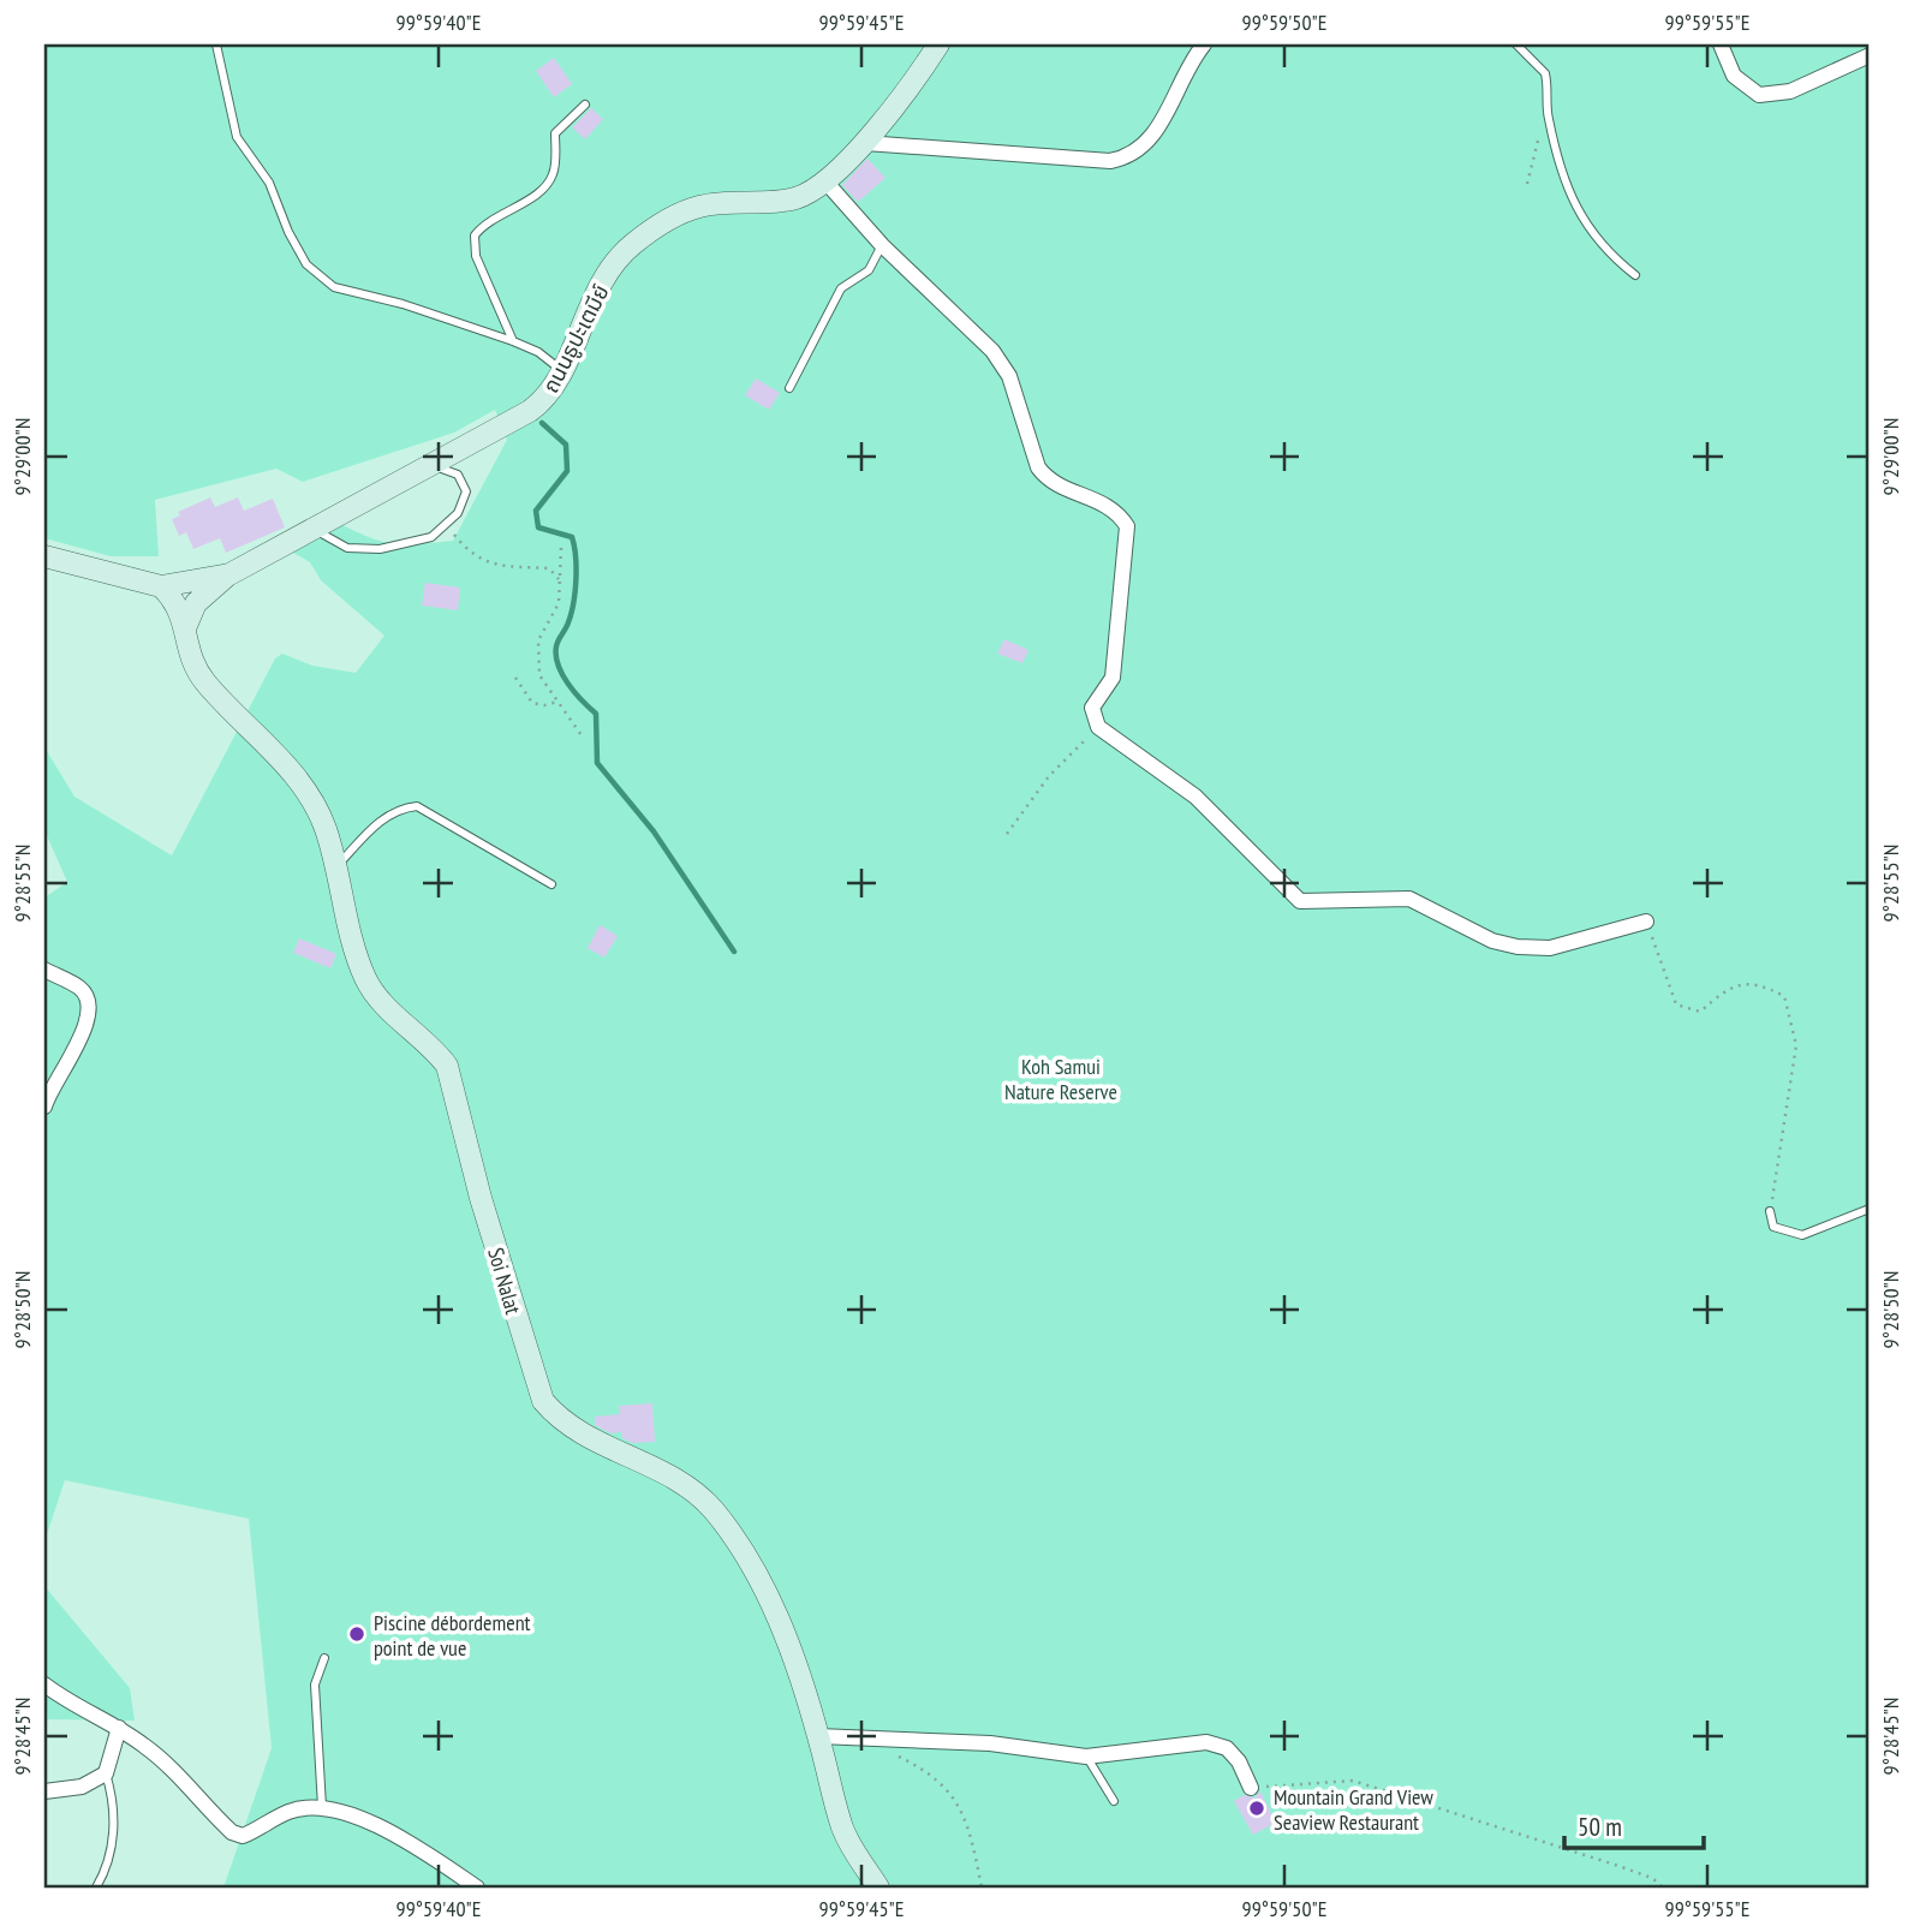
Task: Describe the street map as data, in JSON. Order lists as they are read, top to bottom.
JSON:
{
  "streets": {
    "street": ["ถนนธูปะเตมีย์", "Soi Nalat"]
  },
  "parks": ["Koh Samui Nature Reserve"],
  "places": ["Piscine débordement point de vue", "Mountain Grand View Seaview Restaurant"],
  "scale_bar": "50 m",
  "coordinates": [
    "99°59'40\"E",
    "99°59'45\"E",
    "99°59'50\"E",
    "99°59'55\"E",
    "9°29'00\"N",
    "9°28'55\"N",
    "9°28'50\"N",
    "9°28'45\"N"
  ]
}
